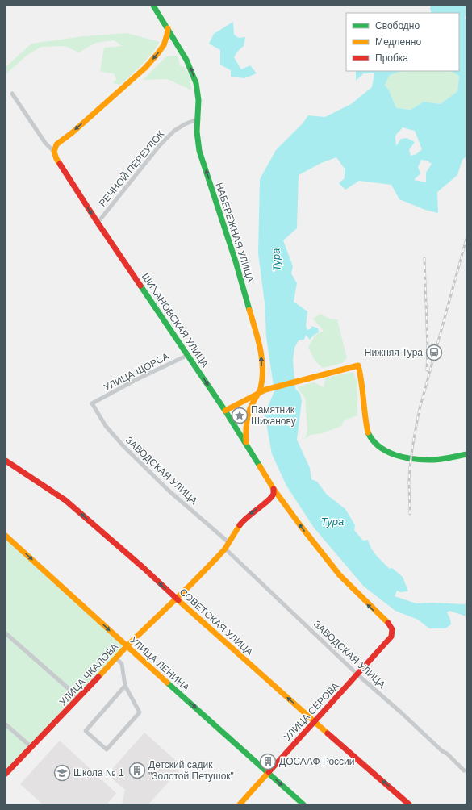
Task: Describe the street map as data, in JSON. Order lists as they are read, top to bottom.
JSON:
{
  "streets": {
    "main road": [
      "НАБЕРЕЖНАЯ УЛИЦА",
      "ШИХАНОВСКАЯ УЛИЦА",
      "СОВЕТСКАЯ УЛИЦА",
      "УЛИЦА ЛЕНИНА",
      "УЛИЦА ЧКАЛОВА",
      "УЛИЦА СЕРОВА"
    ],
    "street": ["РЕЧНОЙ ПЕРЕУЛОК", "УЛИЦА ЩОРСА", "ЗАВОДСКАЯ УЛИЦА"]
  },
  "crossings": [
    ["РЕЧНОЙ ПЕРЕУЛОК", "НАБЕРЕЖНАЯ УЛИЦА"],
    ["РЕЧНОЙ ПЕРЕУЛОК", "ШИХАНОВСКАЯ УЛИЦА"],
    ["НАБЕРЕЖНАЯ УЛИЦА", "ШИХАНОВСКАЯ УЛИЦА"],
    ["ШИХАНОВСКАЯ УЛИЦА", "УЛИЦА ЩОРСА"],
    ["ШИХАНОВСКАЯ УЛИЦА", "УЛИЦА ЧКАЛОВА"],
    ["ШИХАНОВСКАЯ УЛИЦА", "УЛИЦА СЕРОВА"],
    ["УЛИЦА ЩОРСА", "ЗАВОДСКАЯ УЛИЦА"],
    ["ЗАВОДСКАЯ УЛИЦА", "УЛИЦА ЧКАЛОВА"],
    ["ЗАВОДСКАЯ УЛИЦА", "УЛИЦА СЕРОВА"],
    ["СОВЕТСКАЯ УЛИЦА", "УЛИЦА ЧКАЛОВА"],
    ["СОВЕТСКАЯ УЛИЦА", "УЛИЦА СЕРОВА"],
    ["УЛИЦА ЛЕНИНА", "УЛИЦА ЧКАЛОВА"],
    ["УЛИЦА ЛЕНИНА", "УЛИЦА СЕРОВА"]
  ],
  "one_way": ["НАБЕРЕЖНАЯ УЛИЦА", "СОВЕТСКАЯ УЛИЦА", "УЛИЦА ЛЕНИНА"],
  "water": ["Тура"],
  "places": {
    "station": ["Нижняя Тура"],
    "place": ["Памятник Шиханову"],
    "building": ["ДОСААФ России", "Детский садик \"Золотой Петушок\""],
    "school or university": ["Школа № 1"]
  },
  "legend": ["Свободно", "Медленно", "Пробка"]
}
